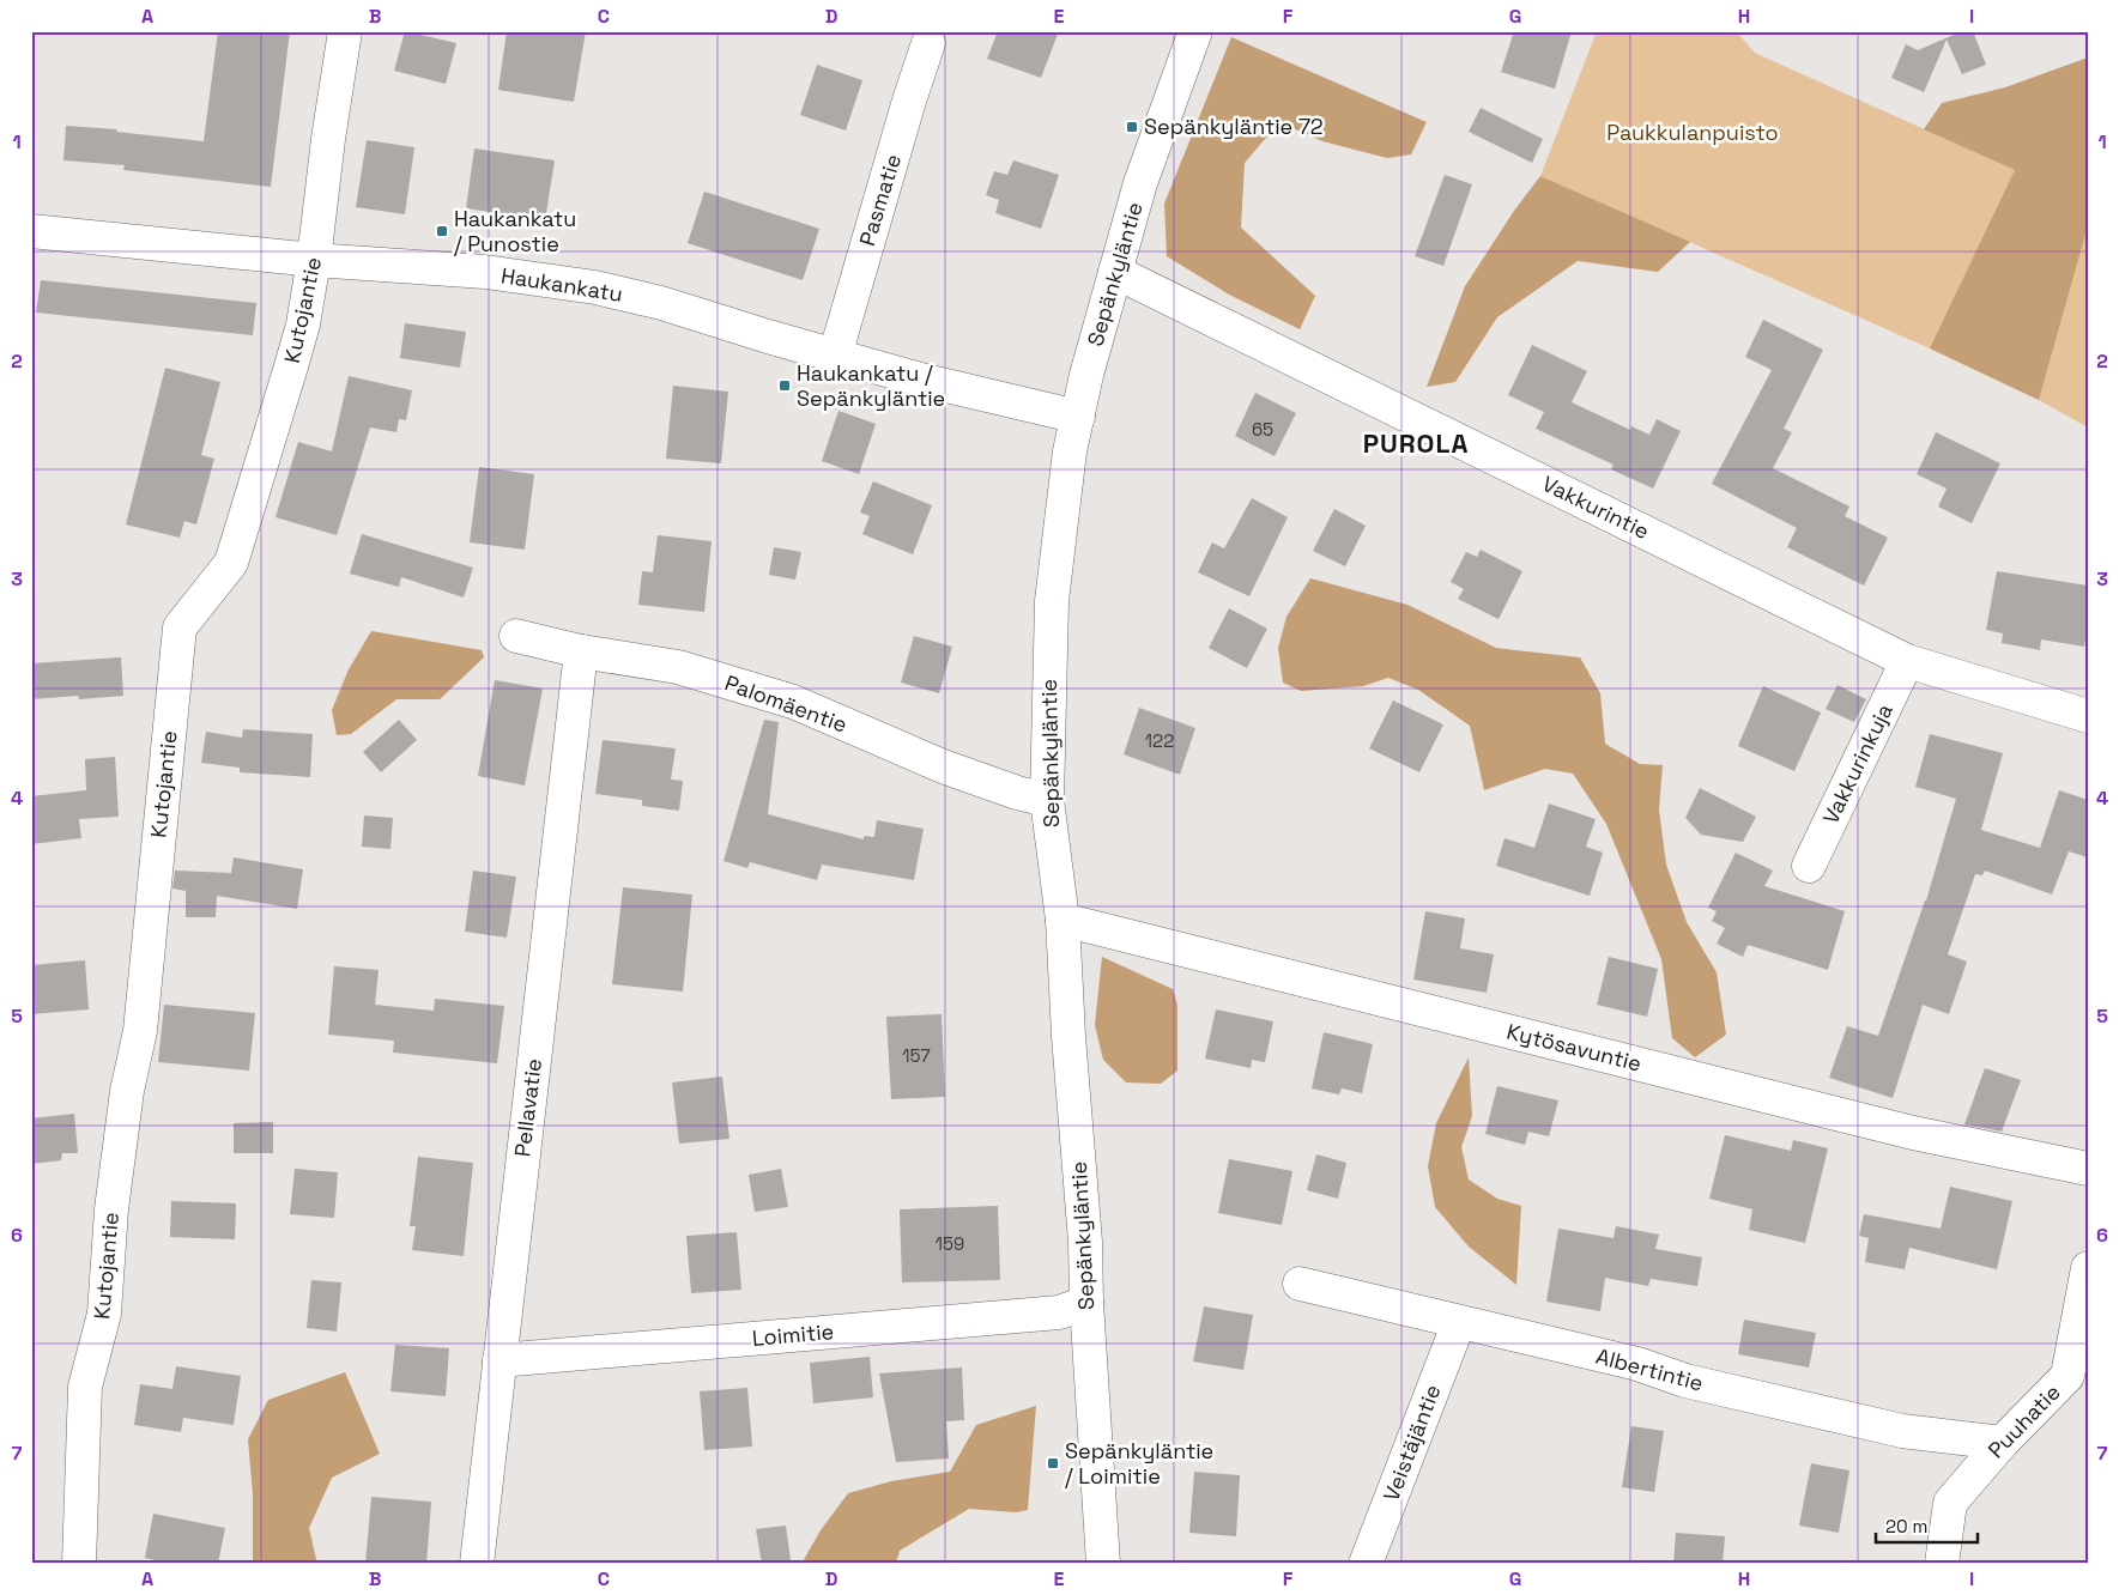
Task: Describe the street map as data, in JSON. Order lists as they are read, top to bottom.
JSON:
{
  "streets": {
    "street": [
      "Pasmatie",
      "Sepänkyläntie",
      "Haukankatu",
      "Kutojantie",
      "Vakkurintie",
      "Palomäentie",
      "Vakkurinkuja",
      "Kytösavuntie",
      "Pellavatie",
      "Loimitie",
      "Albertintie",
      "Puuhatie",
      "Veistäjäntie"
    ]
  },
  "crossings": [
    ["Pasmatie", "Haukankatu"],
    ["Sepänkyläntie", "Haukankatu"],
    ["Sepänkyläntie", "Vakkurintie"],
    ["Sepänkyläntie", "Palomäentie"],
    ["Sepänkyläntie", "Kytösavuntie"],
    ["Sepänkyläntie", "Loimitie"],
    ["Haukankatu", "Kutojantie"],
    ["Vakkurintie", "Vakkurinkuja"],
    ["Palomäentie", "Pellavatie"],
    ["Pellavatie", "Loimitie"],
    ["Albertintie", "Puuhatie"],
    ["Albertintie", "Veistäjäntie"]
  ],
  "districts": ["PUROLA"],
  "parks": ["Paukkulanpuisto"],
  "places": {
    "transit": [
      "Sepänkyläntie 72",
      "Haukankatu / Punostie",
      "Haukankatu / Sepänkyläntie",
      "Sepänkyläntie / Loimitie"
    ]
  },
  "house_numbers": [
    "65",
    "122",
    "157",
    "159"
  ],
  "scale_bar": "20 m",
  "grid": {
    "columns": [
      "A",
      "B",
      "C",
      "D",
      "E",
      "F",
      "G",
      "H",
      "I"
    ],
    "rows": [
      "1",
      "2",
      "3",
      "4",
      "5",
      "6",
      "7"
    ]
  }
}
